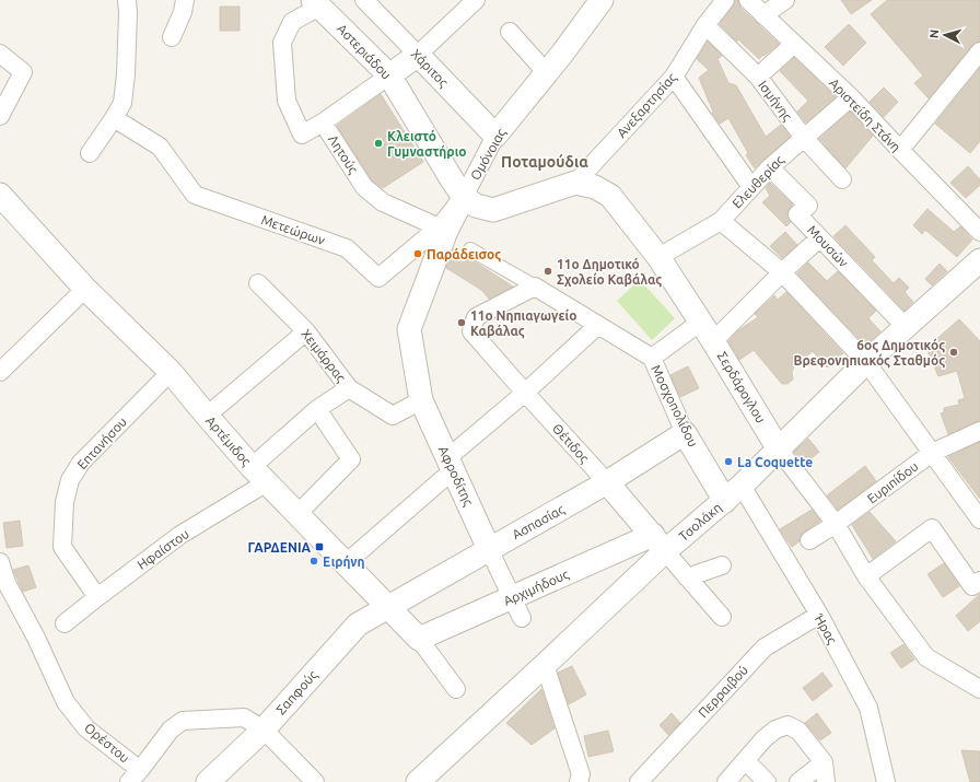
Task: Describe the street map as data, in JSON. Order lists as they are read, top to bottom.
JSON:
{
  "streets": {
    "street": [
      "Αστεριάδου",
      "Χάριτος",
      "Ισμήνης",
      "Ανεξαρτησίας",
      "Αριστείδη Στάνη",
      "Λητούς",
      "Ομόνοιας",
      "Ελευθερίας",
      "Μετεώρων",
      "Μουσών",
      "Χειμάρρας",
      "Σερδάρογλου",
      "Μοσχοπολίδου",
      "Αρτέμιδος",
      "Επτανήσου",
      "Θέτιδος",
      "Αφροδίτης",
      "Ευριπίδου",
      "Ασπασίας",
      "Τσολάκη",
      "Ηφαίστου",
      "Αρχιμήδους",
      "Ήρας",
      "Περραιβού",
      "Σαπφούς",
      "Ορέστου"
    ]
  },
  "crossings": [
    ["Αστεριάδου", "Λητούς"],
    ["Αστεριάδου", "Ομόνοιας"],
    ["Χάριτος", "Ομόνοιας"],
    ["Ισμήνης", "Ανεξαρτησίας"],
    ["Ισμήνης", "Ελευθερίας"],
    ["Ανεξαρτησίας", "Σερδάρογλου"],
    ["Αριστείδη Στάνη", "Ελευθερίας"],
    ["Λητούς", "Ομόνοιας"],
    ["Λητούς", "Μετεώρων"],
    ["Ομόνοιας", "Μετεώρων"],
    ["Ομόνοιας", "Αφροδίτης"],
    ["Ελευθερίας", "Μουσών"],
    ["Ελευθερίας", "Σερδάρογλου"],
    ["Μουσών", "Τσολάκη"],
    ["Χειμάρρας", "Αφροδίτης"],
    ["Χειμάρρας", "Ηφαίστου"],
    ["Σερδάρογλου", "Ευριπίδου"],
    ["Σερδάρογλου", "Τσολάκη"],
    ["Μοσχοπολίδου", "Θέτιδος"],
    ["Μοσχοπολίδου", "Ασπασίας"],
    ["Μοσχοπολίδου", "Τσολάκη"],
    ["Μοσχοπολίδου", "Ήρας"],
    ["Αρτέμιδος", "Επτανήσου"],
    ["Αρτέμιδος", "Ασπασίας"],
    ["Αρτέμιδος", "Ηφαίστου"],
    ["Αρτέμιδος", "Αρχιμήδους"],
    ["Αρτέμιδος", "Σαπφούς"],
    ["Επτανήσου", "Ηφαίστου"],
    ["Θέτιδος", "Ασπασίας"],
    ["Θέτιδος", "Τσολάκη"],
    ["Θέτιδος", "Αρχιμήδους"],
    ["Αφροδίτης", "Ασπασίας"],
    ["Αφροδίτης", "Αρχιμήδους"],
    ["Ασπασίας", "Σαπφούς"],
    ["Τσολάκη", "Αρχιμήδους"],
    ["Τσολάκη", "Ήρας"],
    ["Ήρας", "Περραιβού"],
    ["Σαπφούς", "Ορέστου"]
  ],
  "districts": ["Ποταμούδια"],
  "places": {
    "other": [
      "Κλειστό Γυμναστήριο",
      "Παράδεισος",
      "11ο Δημοτικό Σχολείο Καβάλας",
      "11ο Νηπιαγωγείο Καβάλας",
      "6ος Δημοτικός Βρεφονηπιακός Σταθμός",
      "La Coquette",
      "Ειρήνη"
    ],
    "transit": ["ΓΑΡΔΕΝΙΑ"]
  },
  "north": "left"
}
